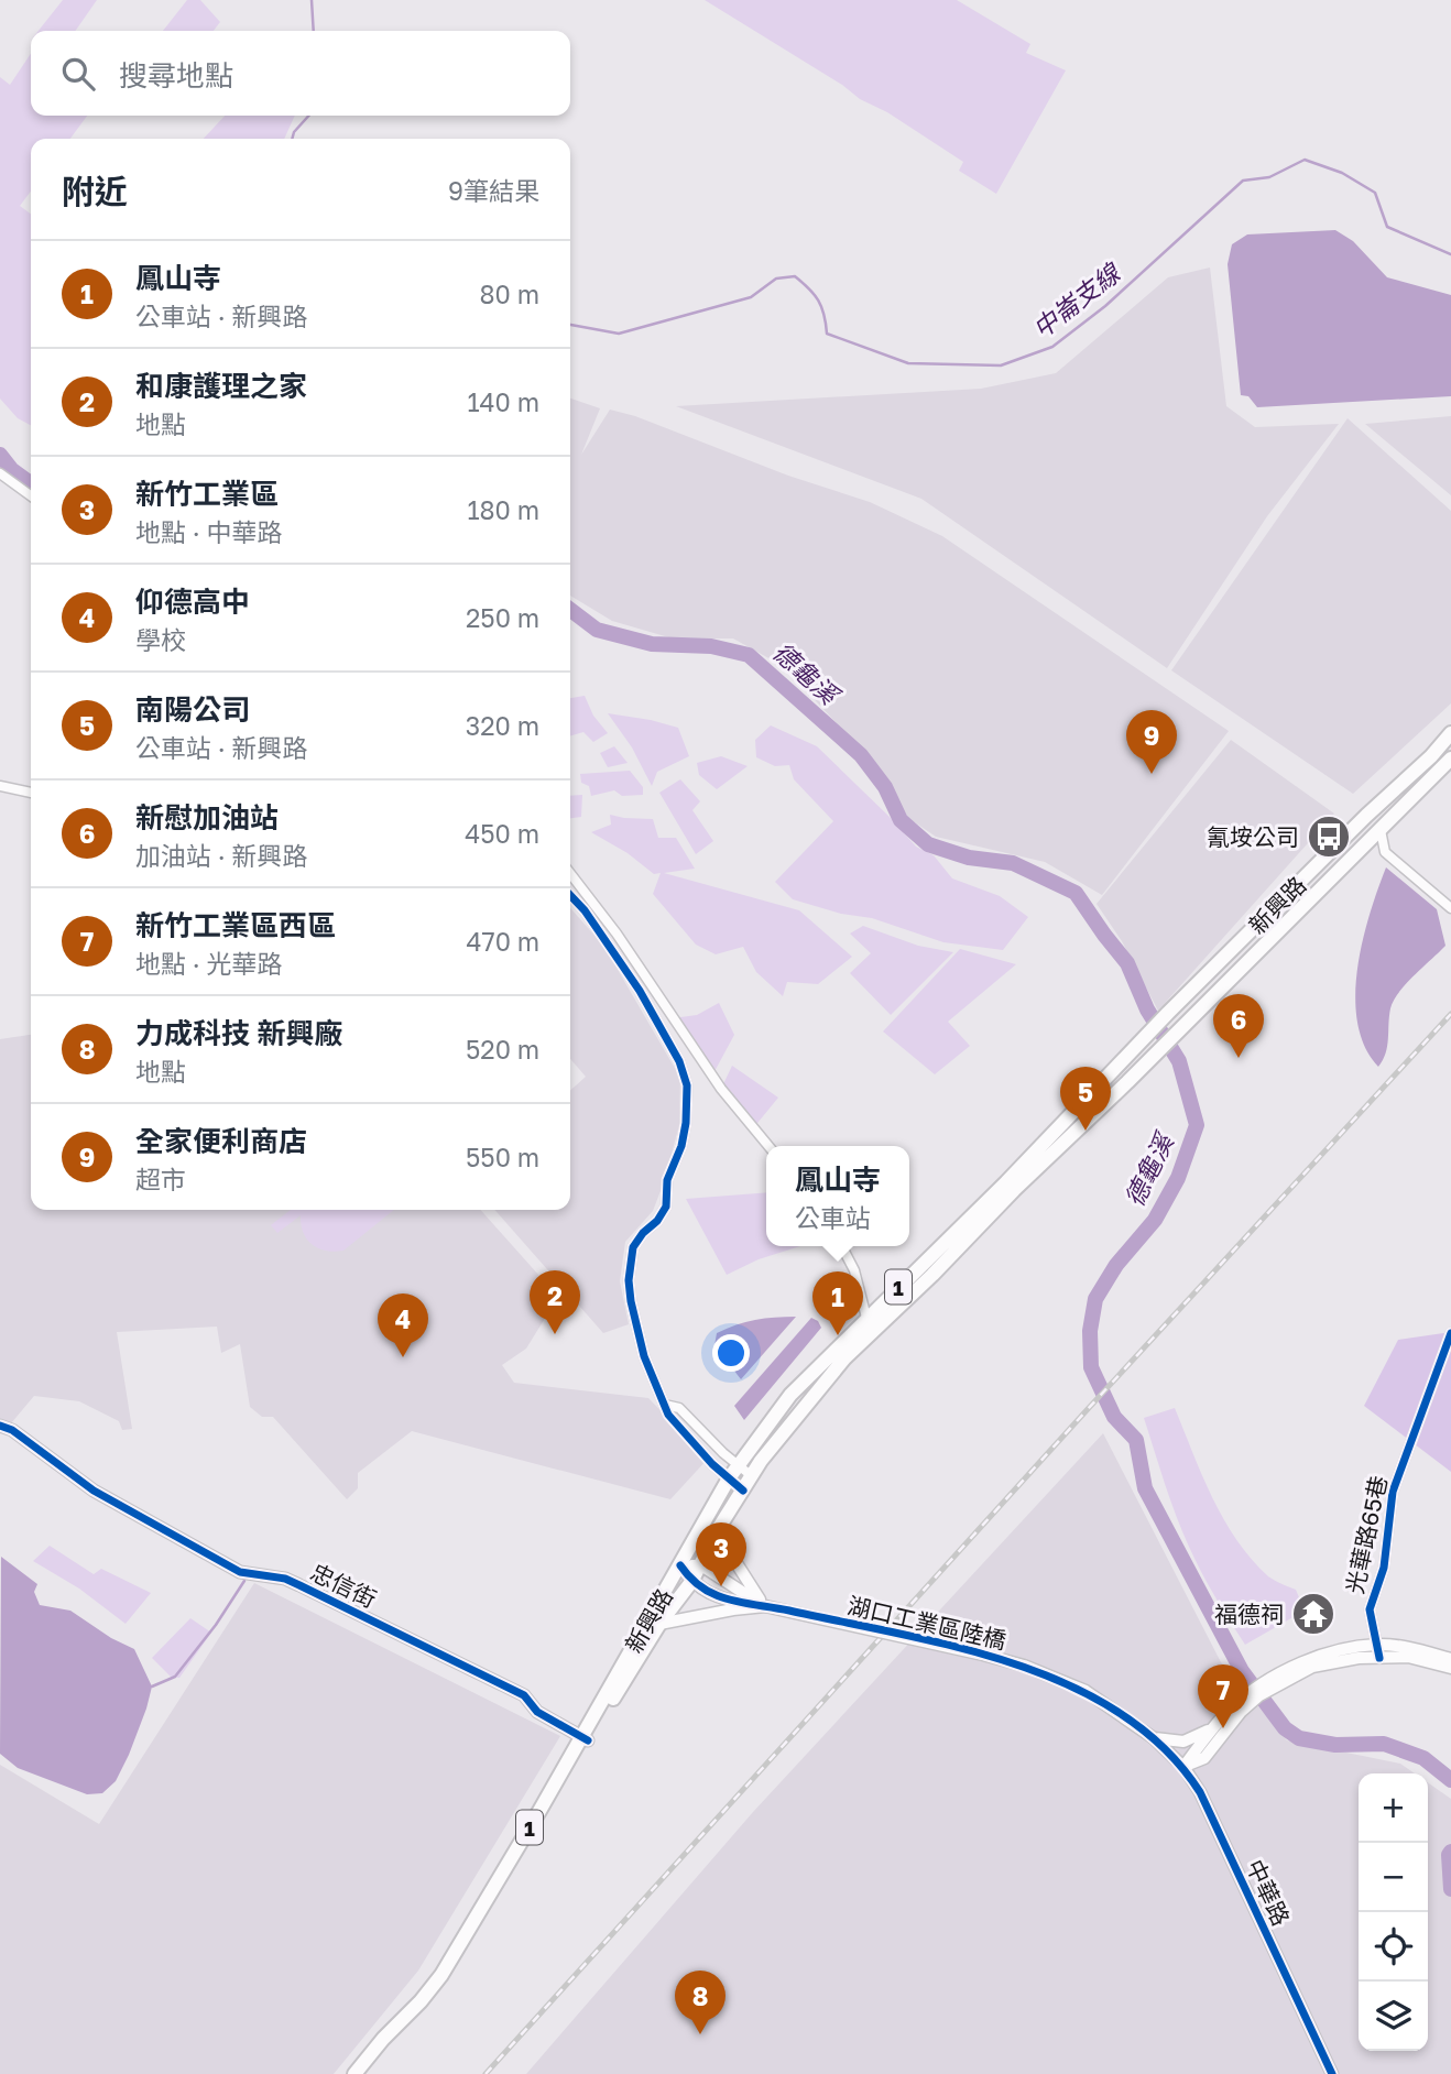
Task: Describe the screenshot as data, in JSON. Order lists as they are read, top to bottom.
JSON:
{
  "streets": {
    "main road": ["新興路", "1"],
    "street": [
      "光華路65巷",
      "忠信街",
      "湖口工業區陸橋",
      "中華路"
    ]
  },
  "crossings": [
    ["新興路", "忠信街"],
    ["湖口工業區陸橋", "中華路"]
  ],
  "water": ["中崙支線", "德龜溪"],
  "places": {
    "bus stop": ["氰垵公司"],
    "temple": ["福德祠"]
  },
  "page": {
    "search": "搜尋地點",
    "heading": ["附近", "9筆結果"],
    "list": [
      {
        "mark": "1",
        "name": "鳳山寺",
        "note": "公車站 · 新興路",
        "value": "80 m"
      },
      {
        "mark": "2",
        "name": "和康護理之家",
        "note": "地點",
        "value": "140 m"
      },
      {
        "mark": "3",
        "name": "新竹工業區",
        "note": "地點 · 中華路",
        "value": "180 m"
      },
      {
        "mark": "4",
        "name": "仰德高中",
        "note": "學校",
        "value": "250 m"
      },
      {
        "mark": "5",
        "name": "南陽公司",
        "note": "公車站 · 新興路",
        "value": "320 m"
      },
      {
        "mark": "6",
        "name": "新慰加油站",
        "note": "加油站 · 新興路",
        "value": "450 m"
      },
      {
        "mark": "7",
        "name": "新竹工業區西區",
        "note": "地點 · 光華路",
        "value": "470 m"
      },
      {
        "mark": "8",
        "name": "力成科技 新興廠",
        "note": "地點",
        "value": "520 m"
      },
      {
        "mark": "9",
        "name": "全家便利商店",
        "note": "超市",
        "value": "550 m"
      }
    ],
    "pins": [
      "9",
      "6",
      "5",
      "2",
      "1",
      "4",
      "3",
      "7",
      "8"
    ],
    "popup": ["鳳山寺", "公車站"],
    "map_buttons": ["+", "−"]
  }
}
